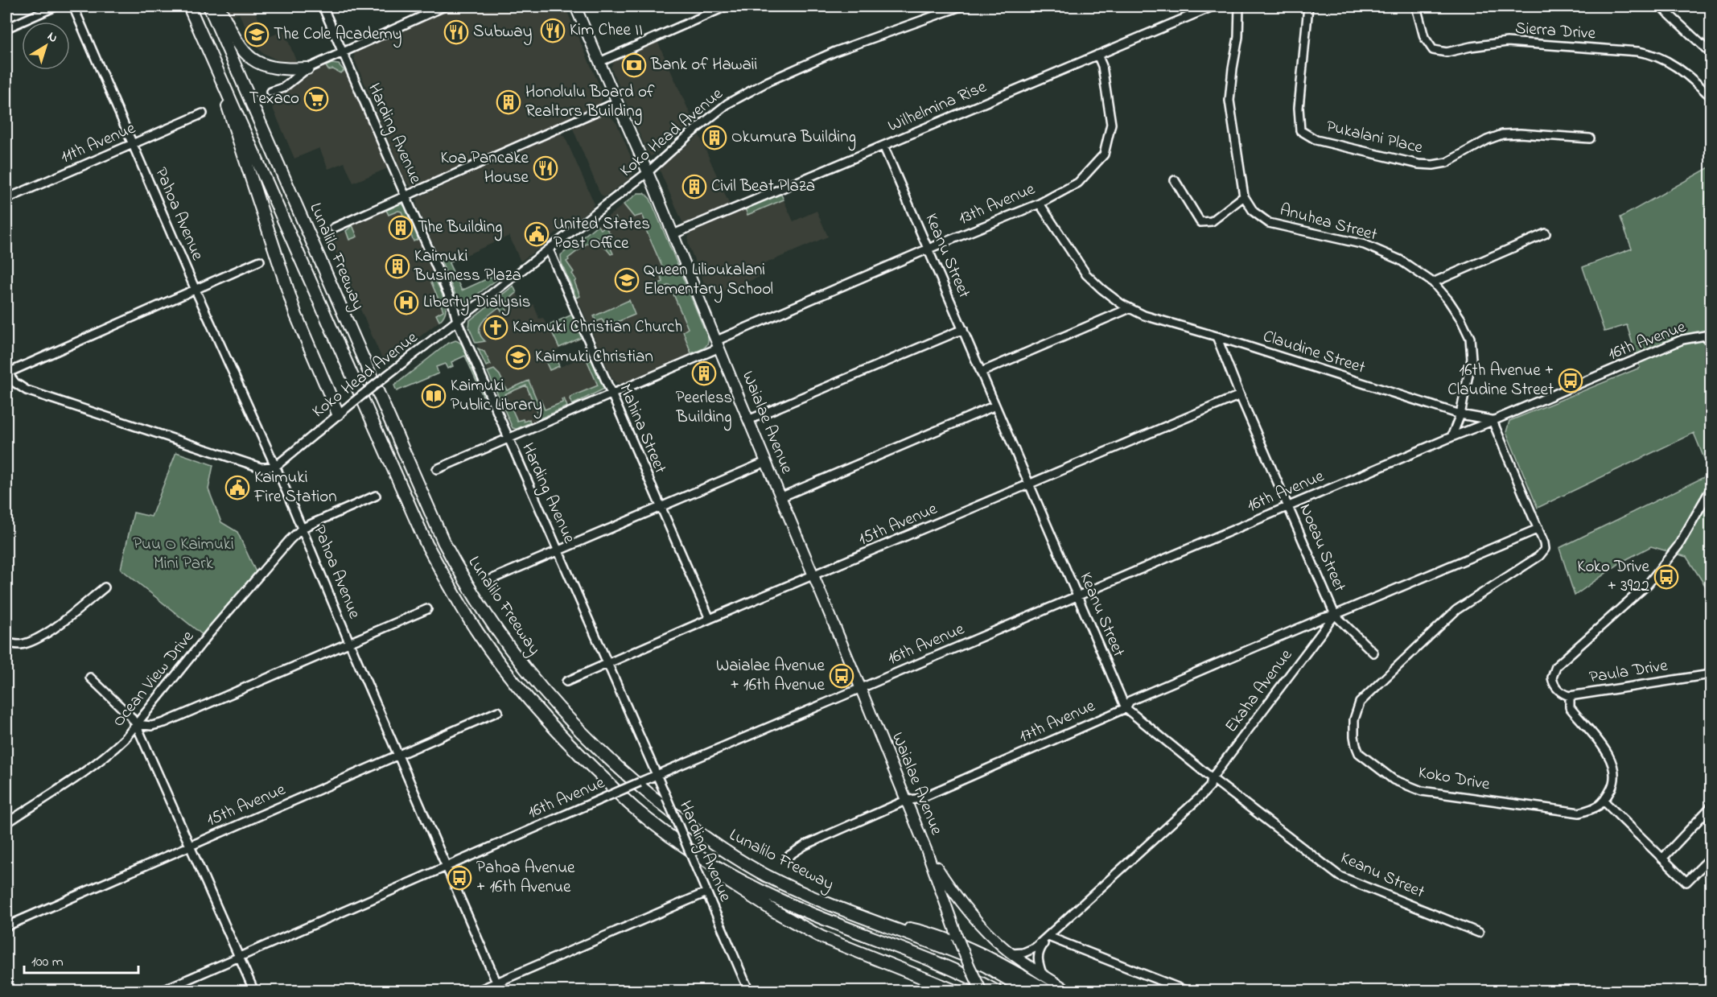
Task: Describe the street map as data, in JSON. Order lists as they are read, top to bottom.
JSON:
{
  "streets": {
    "highway": ["Lunalilo Freeway"],
    "main road": ["Waialae Avenue"],
    "street": [
      "Sierra Drive",
      "Wilhelmina Rise",
      "Koko Head Avenue",
      "Harding Avenue",
      "Pukalani Place",
      "11th Avenue",
      "13th Avenue",
      "Pahoa Avenue",
      "Anuhea Street",
      "Keanu Street",
      "16th Avenue",
      "Claudine Street",
      "Mahina Street",
      "15th Avenue",
      "Noeau Street",
      "Paula Drive",
      "Ocean View Drive",
      "Ekaha Avenue",
      "17th Avenue",
      "Koko Drive"
    ]
  },
  "crossings": [
    ["Wilhelmina Rise", "13th Avenue"],
    ["Wilhelmina Rise", "Keanu Street"],
    ["Wilhelmina Rise", "Waialae Avenue"],
    ["Koko Head Avenue", "Harding Avenue"],
    ["Koko Head Avenue", "Pahoa Avenue"],
    ["Koko Head Avenue", "Waialae Avenue"],
    ["Koko Head Avenue", "Mahina Street"],
    ["Harding Avenue", "13th Avenue"],
    ["Harding Avenue", "16th Avenue"],
    ["Harding Avenue", "15th Avenue"],
    ["11th Avenue", "Pahoa Avenue"],
    ["13th Avenue", "Keanu Street"],
    ["13th Avenue", "Claudine Street"],
    ["13th Avenue", "Waialae Avenue"],
    ["13th Avenue", "Mahina Street"],
    ["Pahoa Avenue", "16th Avenue"],
    ["Pahoa Avenue", "15th Avenue"],
    ["Pahoa Avenue", "Ocean View Drive"],
    ["Anuhea Street", "16th Avenue"],
    ["Anuhea Street", "Claudine Street"],
    ["Keanu Street", "16th Avenue"],
    ["Keanu Street", "15th Avenue"],
    ["Keanu Street", "Ekaha Avenue"],
    ["Keanu Street", "17th Avenue"],
    ["16th Avenue", "Claudine Street"],
    ["16th Avenue", "Waialae Avenue"],
    ["16th Avenue", "Noeau Street"],
    ["Claudine Street", "Noeau Street"],
    ["Waialae Avenue", "15th Avenue"],
    ["Waialae Avenue", "Ekaha Avenue"],
    ["Waialae Avenue", "17th Avenue"],
    ["Mahina Street", "15th Avenue"],
    ["15th Avenue", "Noeau Street"],
    ["Noeau Street", "Ekaha Avenue"],
    ["Noeau Street", "17th Avenue"],
    ["Ekaha Avenue", "17th Avenue"]
  ],
  "parks": ["Puu O Kaimuki Mini Park"],
  "places": {
    "restaurant": ["Kim Chee II", "Subway", "Koa Pancake House"],
    "school or university": ["The Cole Academy", "Queen Lilioukalani Elementary School", "Kaimuki Christian"],
    "bank": ["Bank of Hawaii"],
    "supermarket": ["Texaco"],
    "building": [
      "Honolulu Board of Realtors Building",
      "Okumura Building",
      "Civil Beat Plaza",
      "The Building",
      "Kaimuki Business Plaza",
      "Peerless Building"
    ],
    "public building": ["United States Post Office", "Kaimuki Fire Station"],
    "hospital": ["Liberty Dialysis"],
    "church": ["Kaimuki Christian Church"],
    "bus stop": [
      "16th Avenue + Claudine Street",
      "Koko Drive + 3922",
      "Waialae Avenue + 16th Avenue",
      "Pahoa Avenue + 16th Avenue"
    ],
    "library": ["Kaimuki Public Library"]
  },
  "scale_bar": "100 m",
  "north": "top right"
}
